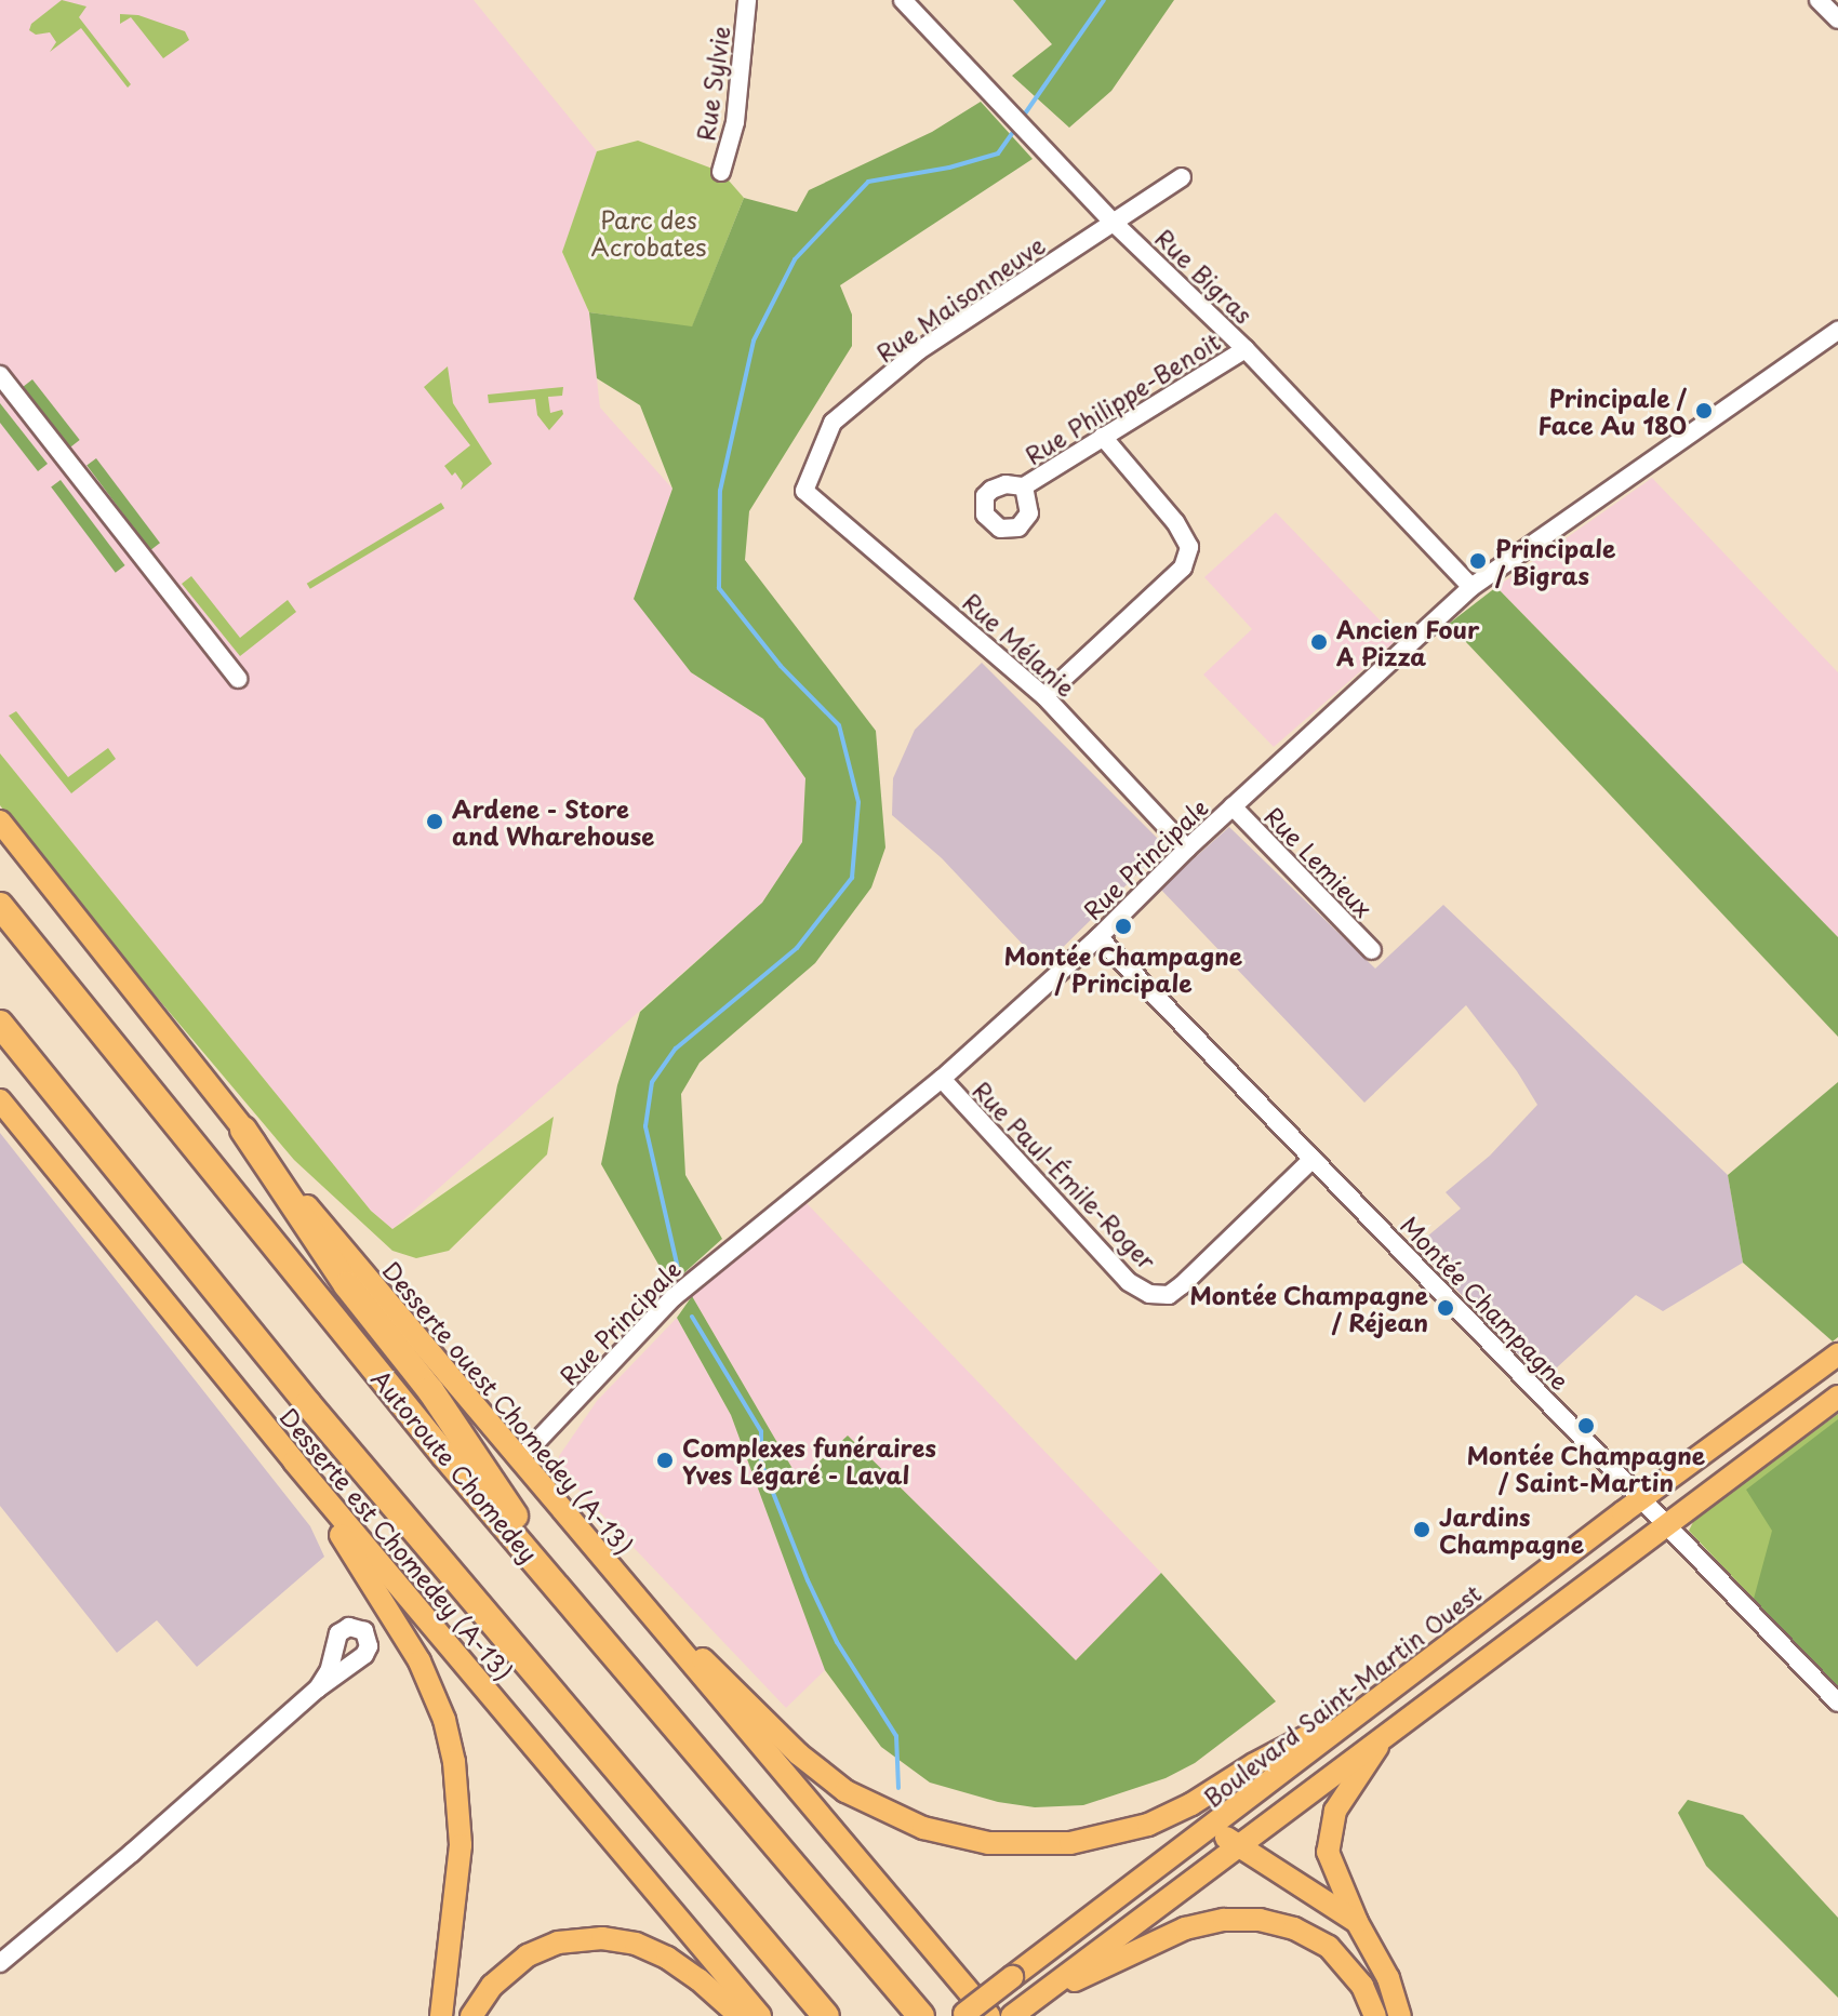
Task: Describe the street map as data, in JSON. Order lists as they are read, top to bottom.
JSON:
{
  "streets": {
    "highway": ["Autoroute Chomedey"],
    "main road": ["Desserte ouest Chomedey (A-13)", "Desserte est Chomedey (A-13)", "Boulevard Saint-Martin Ouest"],
    "street": [
      "Rue Sylvie",
      "Rue Bigras",
      "Rue Maisonneuve",
      "Rue Philippe-Benoit",
      "Rue Mélanie",
      "Rue Principale",
      "Rue Lemieux",
      "Rue Paul-Émile-Roger",
      "Montée Champagne"
    ]
  },
  "crossings": [
    ["Rue Bigras", "Rue Maisonneuve"],
    ["Rue Bigras", "Rue Philippe-Benoit"],
    ["Rue Bigras", "Rue Principale"],
    ["Rue Maisonneuve", "Rue Mélanie"],
    ["Rue Mélanie", "Rue Principale"],
    ["Rue Principale", "Rue Lemieux"],
    ["Rue Principale", "Rue Paul-Émile-Roger"],
    ["Rue Principale", "Montée Champagne"],
    ["Rue Principale", "Desserte ouest Chomedey (A-13)"],
    ["Rue Paul-Émile-Roger", "Montée Champagne"],
    ["Montée Champagne", "Boulevard Saint-Martin Ouest"]
  ],
  "parks": ["Parc des Acrobates"],
  "places": [
    "Principale / Face Au 180",
    "Principale / Bigras",
    "Ancien Four A Pizza",
    "Ardene - Store and Wharehouse",
    "Montée Champagne / Principale",
    "Montée Champagne / Réjean",
    "Montée Champagne / Saint-Martin",
    "Complexes funéraires Yves Légaré - Laval",
    "Jardins Champagne"
  ]
}
